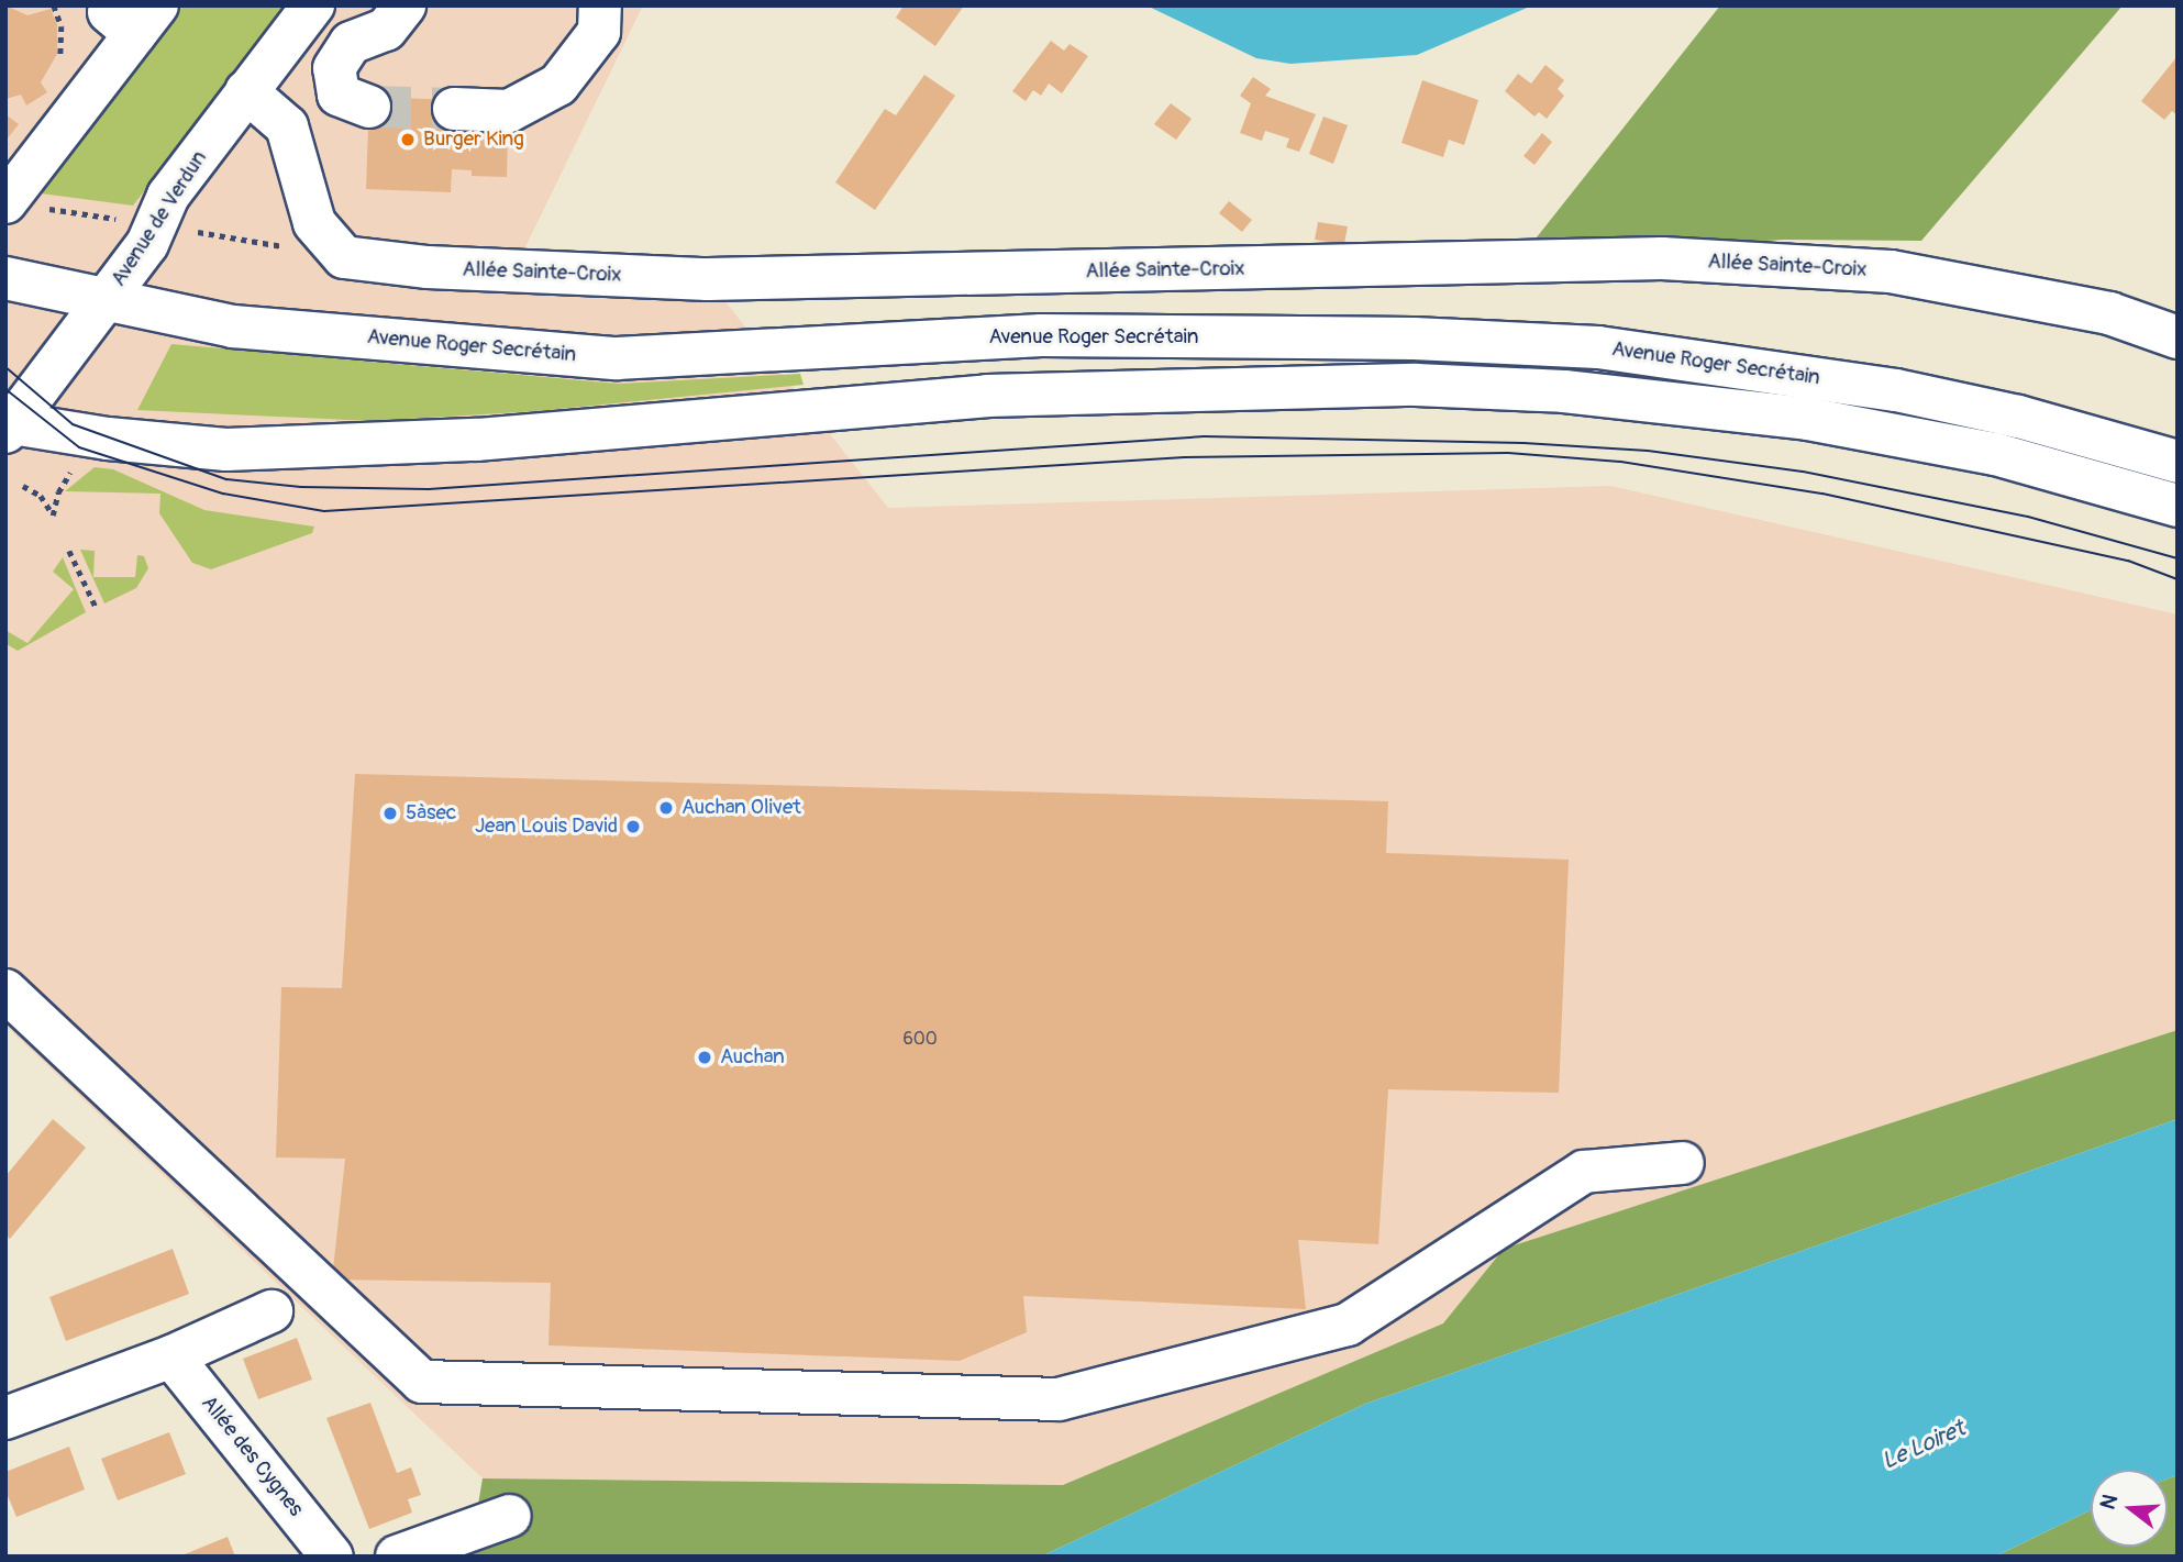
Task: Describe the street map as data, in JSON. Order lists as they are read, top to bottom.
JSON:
{
  "streets": {
    "main road": [
      "Avenue de Verdun",
      "Allée Sainte-Croix",
      "Avenue Roger Secrétain",
      "Allée des Cygnes"
    ]
  },
  "crossings": [
    ["Avenue de Verdun", "Avenue Roger Secrétain"]
  ],
  "water": ["Le Loiret"],
  "places": [
    "Burger King",
    "Auchan Olivet",
    "5àsec",
    "Jean Louis David",
    "Auchan"
  ],
  "house_numbers": ["600"],
  "north": "left"
}
